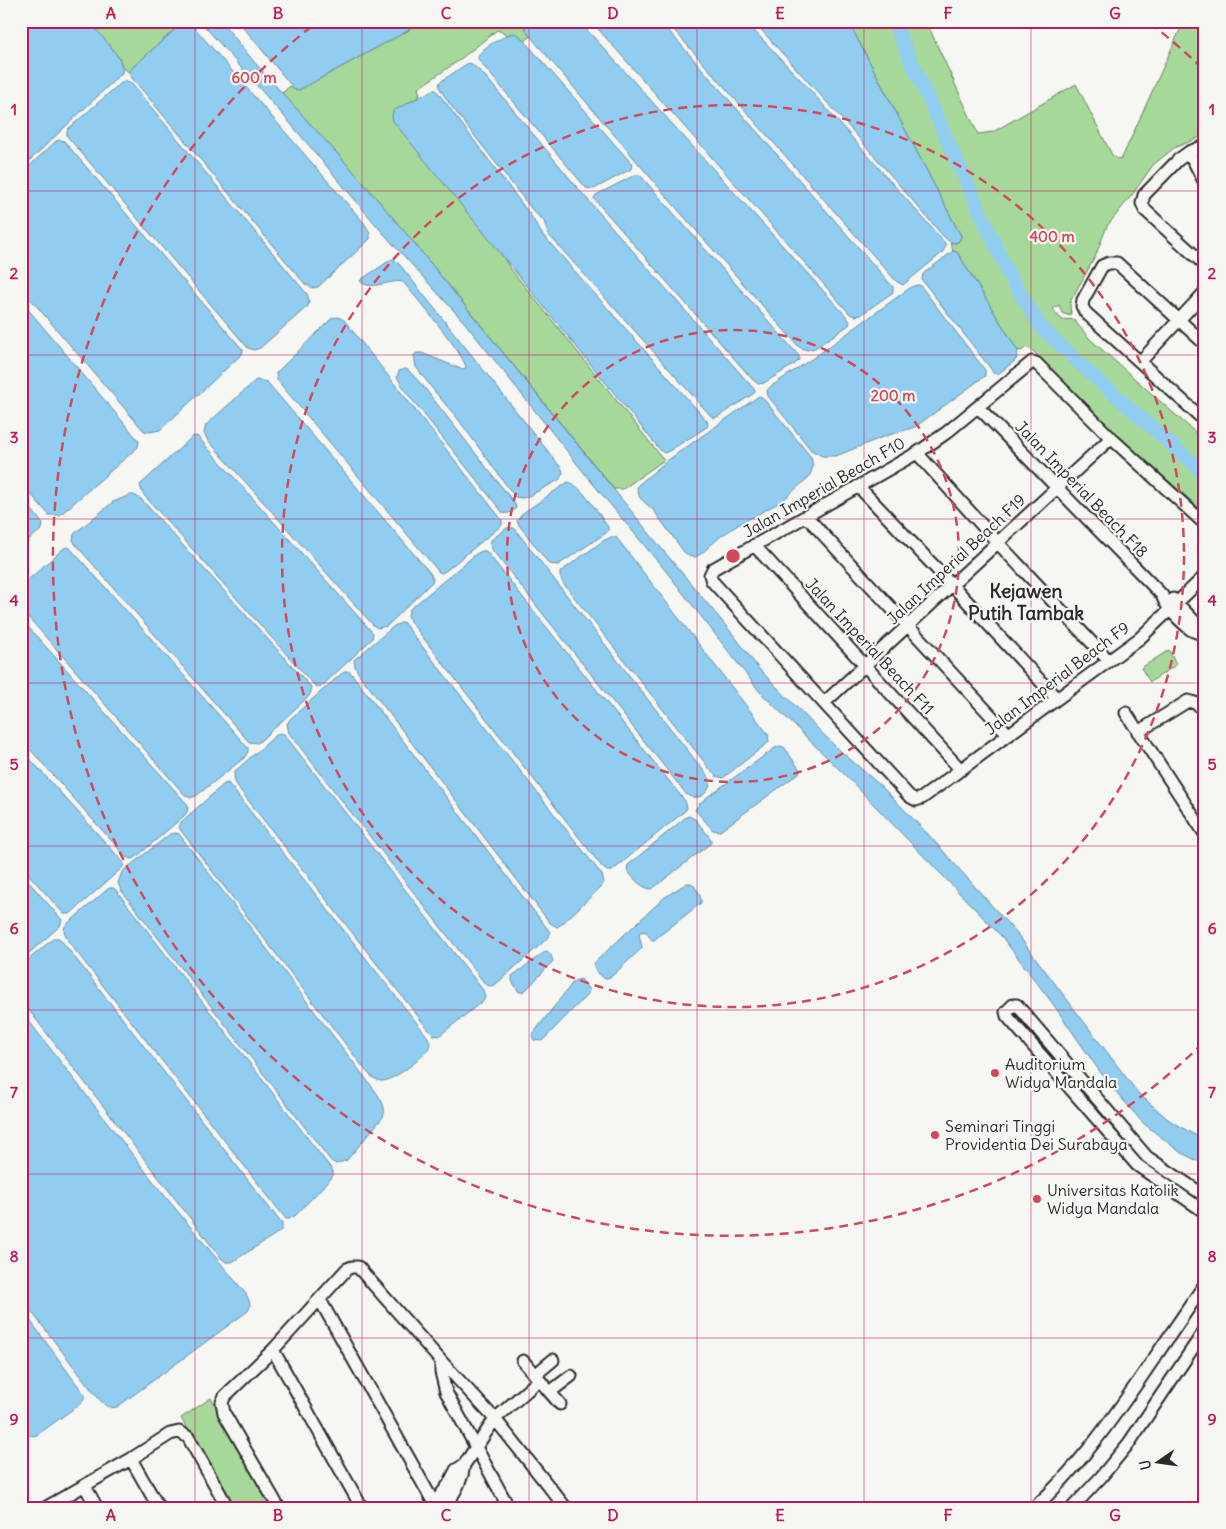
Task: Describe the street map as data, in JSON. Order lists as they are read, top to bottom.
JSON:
{
  "streets": {
    "street": [
      "Jalan Imperial Beach F10",
      "Jalan Imperial Beach F18",
      "Jalan Imperial Beach F19",
      "Jalan Imperial Beach F11",
      "Jalan Imperial Beach F9"
    ]
  },
  "crossings": [
    ["Jalan Imperial Beach F10", "Jalan Imperial Beach F18"],
    ["Jalan Imperial Beach F10", "Jalan Imperial Beach F19"],
    ["Jalan Imperial Beach F10", "Jalan Imperial Beach F11"],
    ["Jalan Imperial Beach F10", "Jalan Imperial Beach F9"],
    ["Jalan Imperial Beach F18", "Jalan Imperial Beach F19"],
    ["Jalan Imperial Beach F18", "Jalan Imperial Beach F9"],
    ["Jalan Imperial Beach F19", "Jalan Imperial Beach F11"],
    ["Jalan Imperial Beach F11", "Jalan Imperial Beach F9"]
  ],
  "districts": ["Kejawen Putih Tambak"],
  "places": ["Auditorium Widya Mandala", "Seminari Tinggi Providentia Dei Surabaya", "Universitas Katolik Widya Mandala"],
  "north": "left",
  "grid": {
    "columns": [
      "A",
      "B",
      "C",
      "D",
      "E",
      "F",
      "G"
    ],
    "rows": [
      "1",
      "2",
      "3",
      "4",
      "5",
      "6",
      "7",
      "8",
      "9"
    ]
  },
  "rings": ["600 m", "400 m", "200 m"]
}
